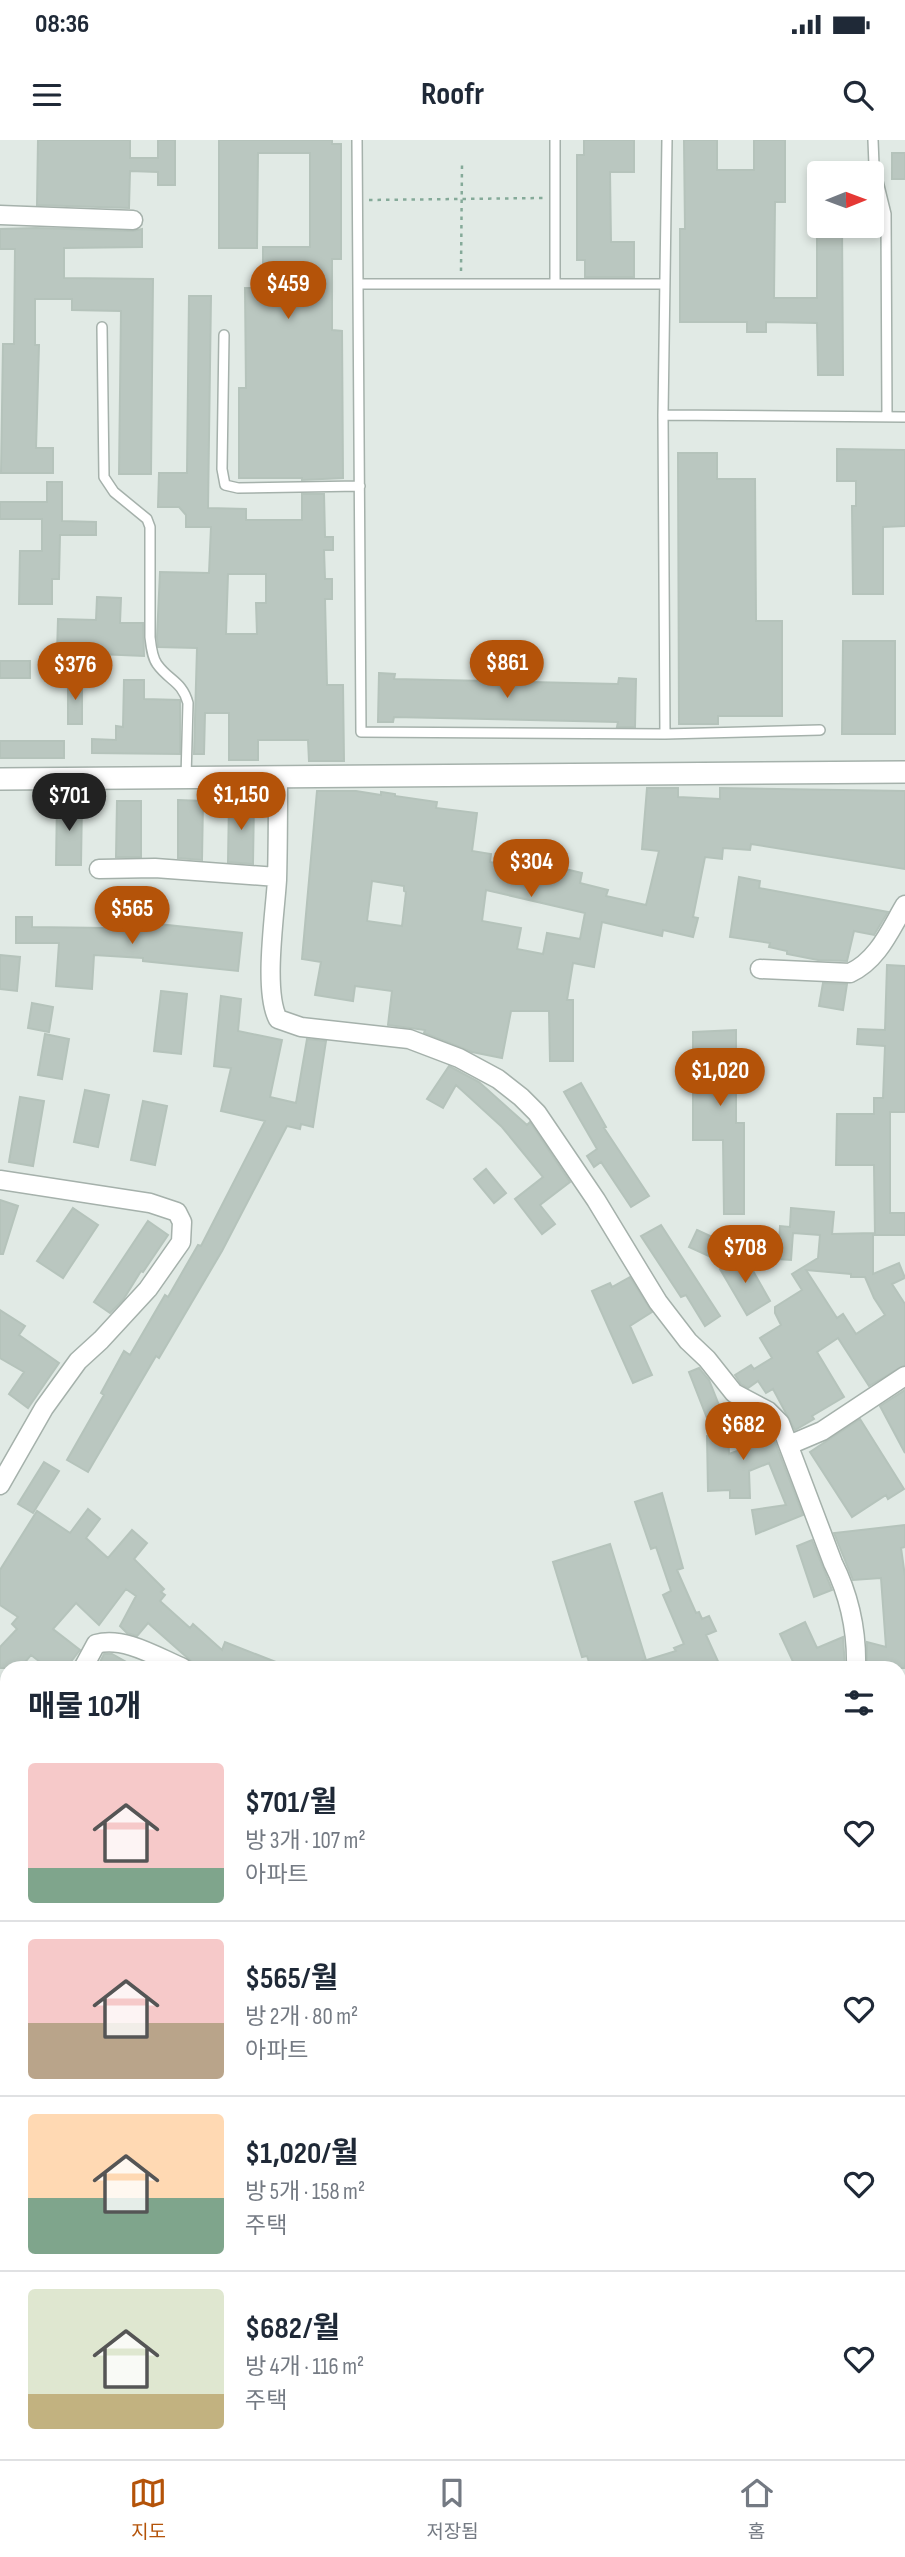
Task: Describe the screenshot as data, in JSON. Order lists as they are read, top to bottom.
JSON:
{
  "north": "right",
  "page": {
    "status": "08:36",
    "header": "Roofr",
    "price": [
      "$459",
      "$861",
      "$376",
      "$1,150",
      "$701",
      "$304",
      "$565",
      "$1,020",
      "$708",
      "$682"
    ],
    "heading": "매물 10개",
    "list": [
      {
        "name": "$701/월",
        "note": "방 3개 · 107 m² · 아파트"
      },
      {
        "name": "$565/월",
        "note": "방 2개 · 80 m² · 아파트"
      },
      {
        "name": "$1,020/월",
        "note": "방 5개 · 158 m² · 주택"
      },
      {
        "name": "$682/월",
        "note": "방 4개 · 116 m² · 주택"
      }
    ],
    "tabs": ["지도", "저장됨", "홈"]
  }
}
